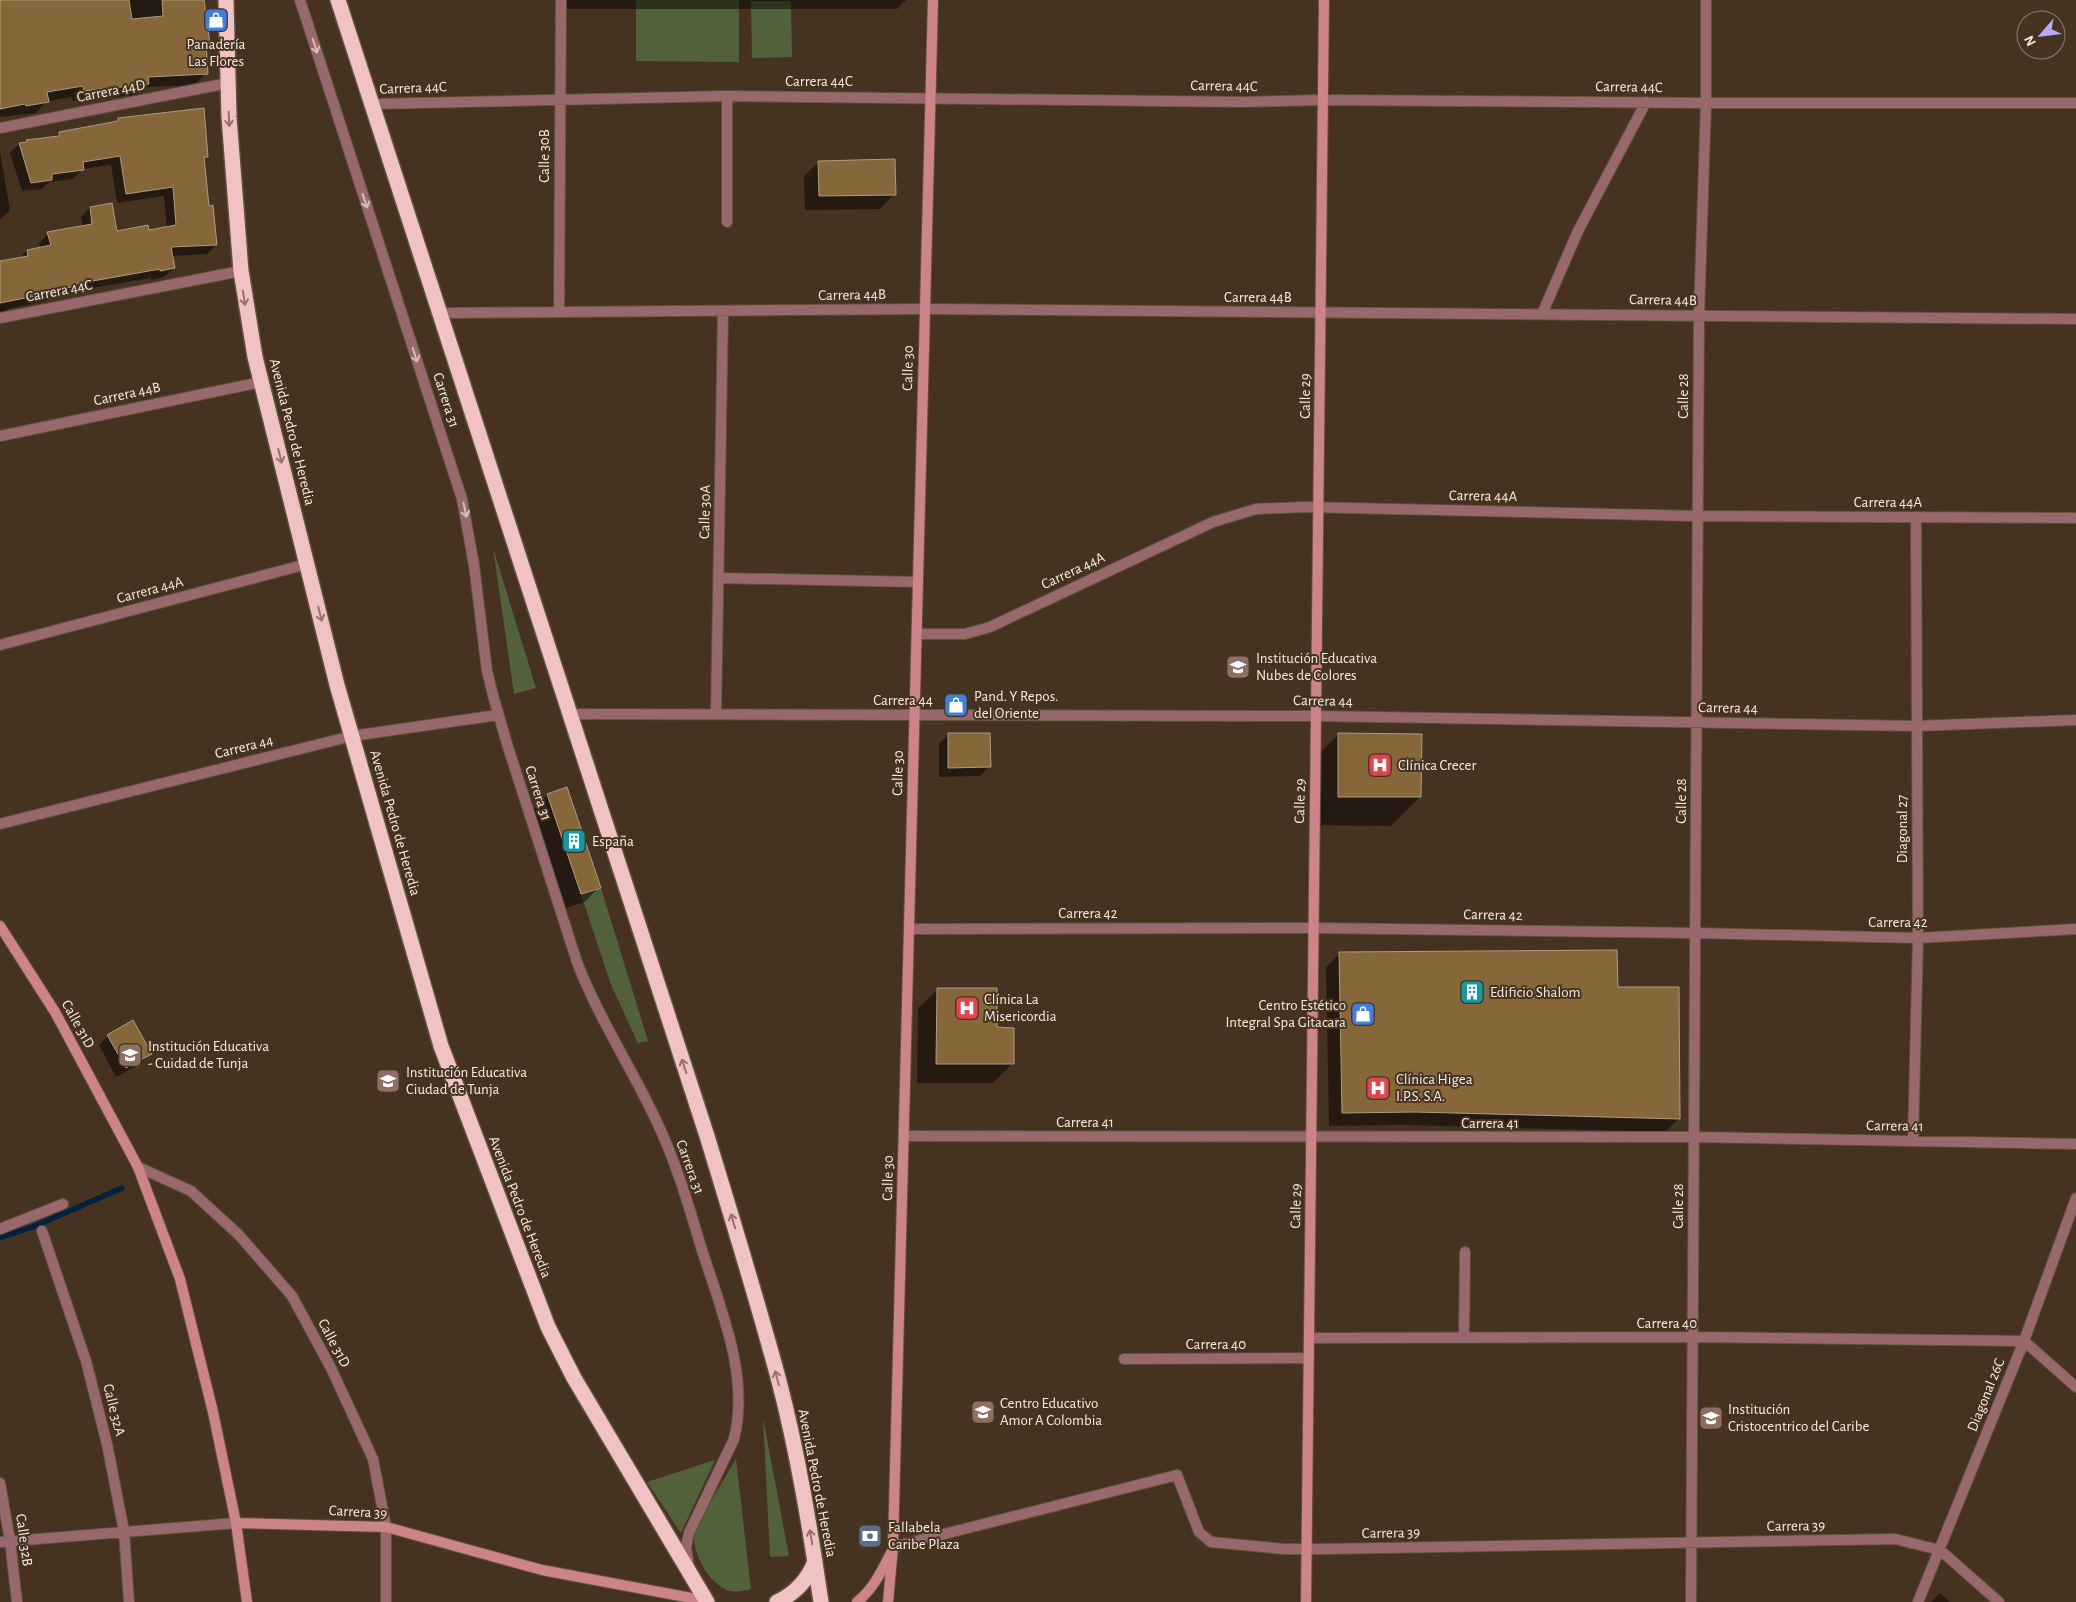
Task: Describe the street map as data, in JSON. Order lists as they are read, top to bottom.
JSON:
{
  "streets": {
    "highway": ["Avenida Pedro de Heredia"],
    "street": [
      "Carrera 44C",
      "Carrera 44D",
      "Calle 30B",
      "Carrera 44B",
      "Calle 30",
      "Calle 29",
      "Calle 28",
      "Carrera 31",
      "Carrera 44A",
      "Calle 30A",
      "Carrera 44",
      "Diagonal 27",
      "Carrera 42",
      "Calle 31D",
      "Carrera 41",
      "Carrera 40",
      "Diagonal 26C",
      "Calle 32A",
      "Carrera 39",
      "Calle 32B"
    ]
  },
  "crossings": [
    ["Carrera 44C", "Calle 30B"],
    ["Carrera 44C", "Calle 30"],
    ["Carrera 44C", "Calle 29"],
    ["Carrera 44C", "Calle 28"],
    ["Carrera 44C", "Avenida Pedro de Heredia"],
    ["Carrera 44D", "Avenida Pedro de Heredia"],
    ["Calle 30B", "Carrera 44B"],
    ["Carrera 44B", "Calle 30"],
    ["Carrera 44B", "Calle 29"],
    ["Carrera 44B", "Calle 28"],
    ["Carrera 44B", "Avenida Pedro de Heredia"],
    ["Carrera 44B", "Calle 30A"],
    ["Calle 30", "Carrera 44A"],
    ["Calle 30", "Carrera 44"],
    ["Calle 30", "Carrera 42"],
    ["Calle 30", "Carrera 41"],
    ["Calle 30", "Carrera 39"],
    ["Calle 29", "Carrera 44A"],
    ["Calle 29", "Carrera 44"],
    ["Calle 29", "Carrera 42"],
    ["Calle 29", "Carrera 41"],
    ["Calle 29", "Carrera 40"],
    ["Calle 29", "Carrera 39"],
    ["Calle 28", "Carrera 44A"],
    ["Calle 28", "Carrera 44"],
    ["Calle 28", "Carrera 42"],
    ["Calle 28", "Carrera 41"],
    ["Calle 28", "Carrera 40"],
    ["Calle 28", "Carrera 39"],
    ["Carrera 31", "Avenida Pedro de Heredia"],
    ["Carrera 31", "Carrera 44"],
    ["Avenida Pedro de Heredia", "Carrera 44A"],
    ["Avenida Pedro de Heredia", "Carrera 44"],
    ["Avenida Pedro de Heredia", "Carrera 39"],
    ["Carrera 44A", "Diagonal 27"],
    ["Calle 30A", "Carrera 44"],
    ["Carrera 44", "Diagonal 27"],
    ["Diagonal 27", "Carrera 42"],
    ["Diagonal 27", "Carrera 41"],
    ["Calle 31D", "Carrera 39"],
    ["Carrera 40", "Diagonal 26C"],
    ["Diagonal 26C", "Carrera 39"],
    ["Calle 32A", "Carrera 39"],
    ["Carrera 39", "Calle 32B"]
  ],
  "one_way": ["Carrera 31"],
  "places": {
    "shop": ["Panadería Las Flores", "Pand. Y Repos. del Oriente", "Centro Estético Integral Spa Gitacara"],
    "school or university": [
      "Institución Educativa Nubes de Colores",
      "Institución Educativa - Cuidad de Tunja",
      "Institución Educativa Ciudad de Tunja",
      "Centro Educativo Amor A Colombia",
      "Institución Cristocentrico del Caribe"
    ],
    "hospital": ["Clínica Crecer", "Clínica La Misericordia", "Clínica Higea I.P.S. S.A."],
    "building": ["España", "Edificio Shalom"],
    "bank": ["Fallabela Caribe Plaza"]
  },
  "north": "bottom left"
}
